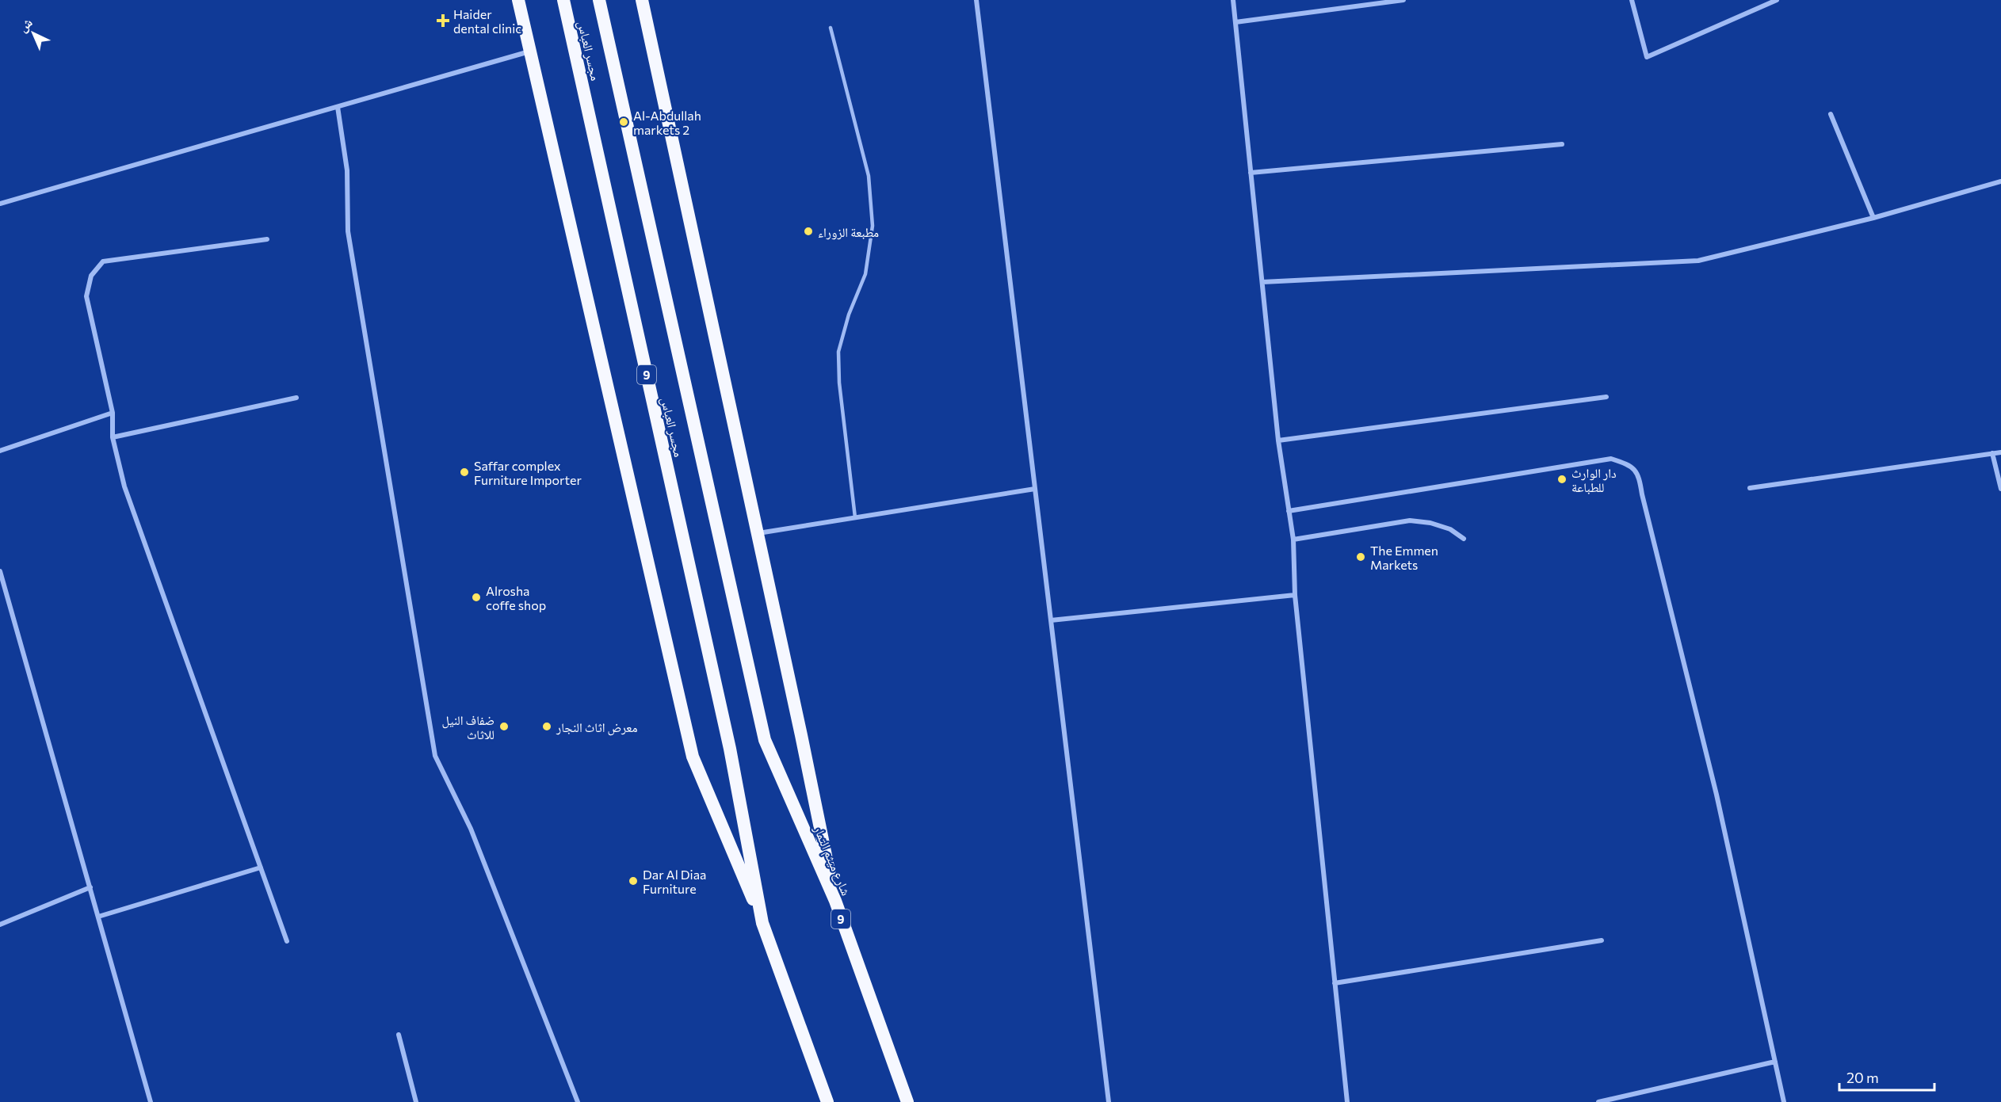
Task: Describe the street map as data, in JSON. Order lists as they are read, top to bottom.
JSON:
{
  "streets": {
    "highway": ["مجسر العباس", "9", "شارع ميثم التمار"]
  },
  "crossings": [
    ["مجسر العباس", "9"],
    ["مجسر العباس", "شارع ميثم التمار"]
  ],
  "places": {
    "health": ["Haider dental clinic"],
    "other": [
      "Al-Abdullah markets 2",
      "مطبعة الزوراء",
      "Saffar complex Furniture Importer",
      "دار الوارث للطباعة",
      "The Emmen Markets",
      "Alrosha coffe shop",
      "ضفاف النيل للاثاث",
      "معرض اثاث النجار",
      "Dar Al Diaa Furniture"
    ]
  },
  "scale_bar": "20 m",
  "north": "top left"
}
